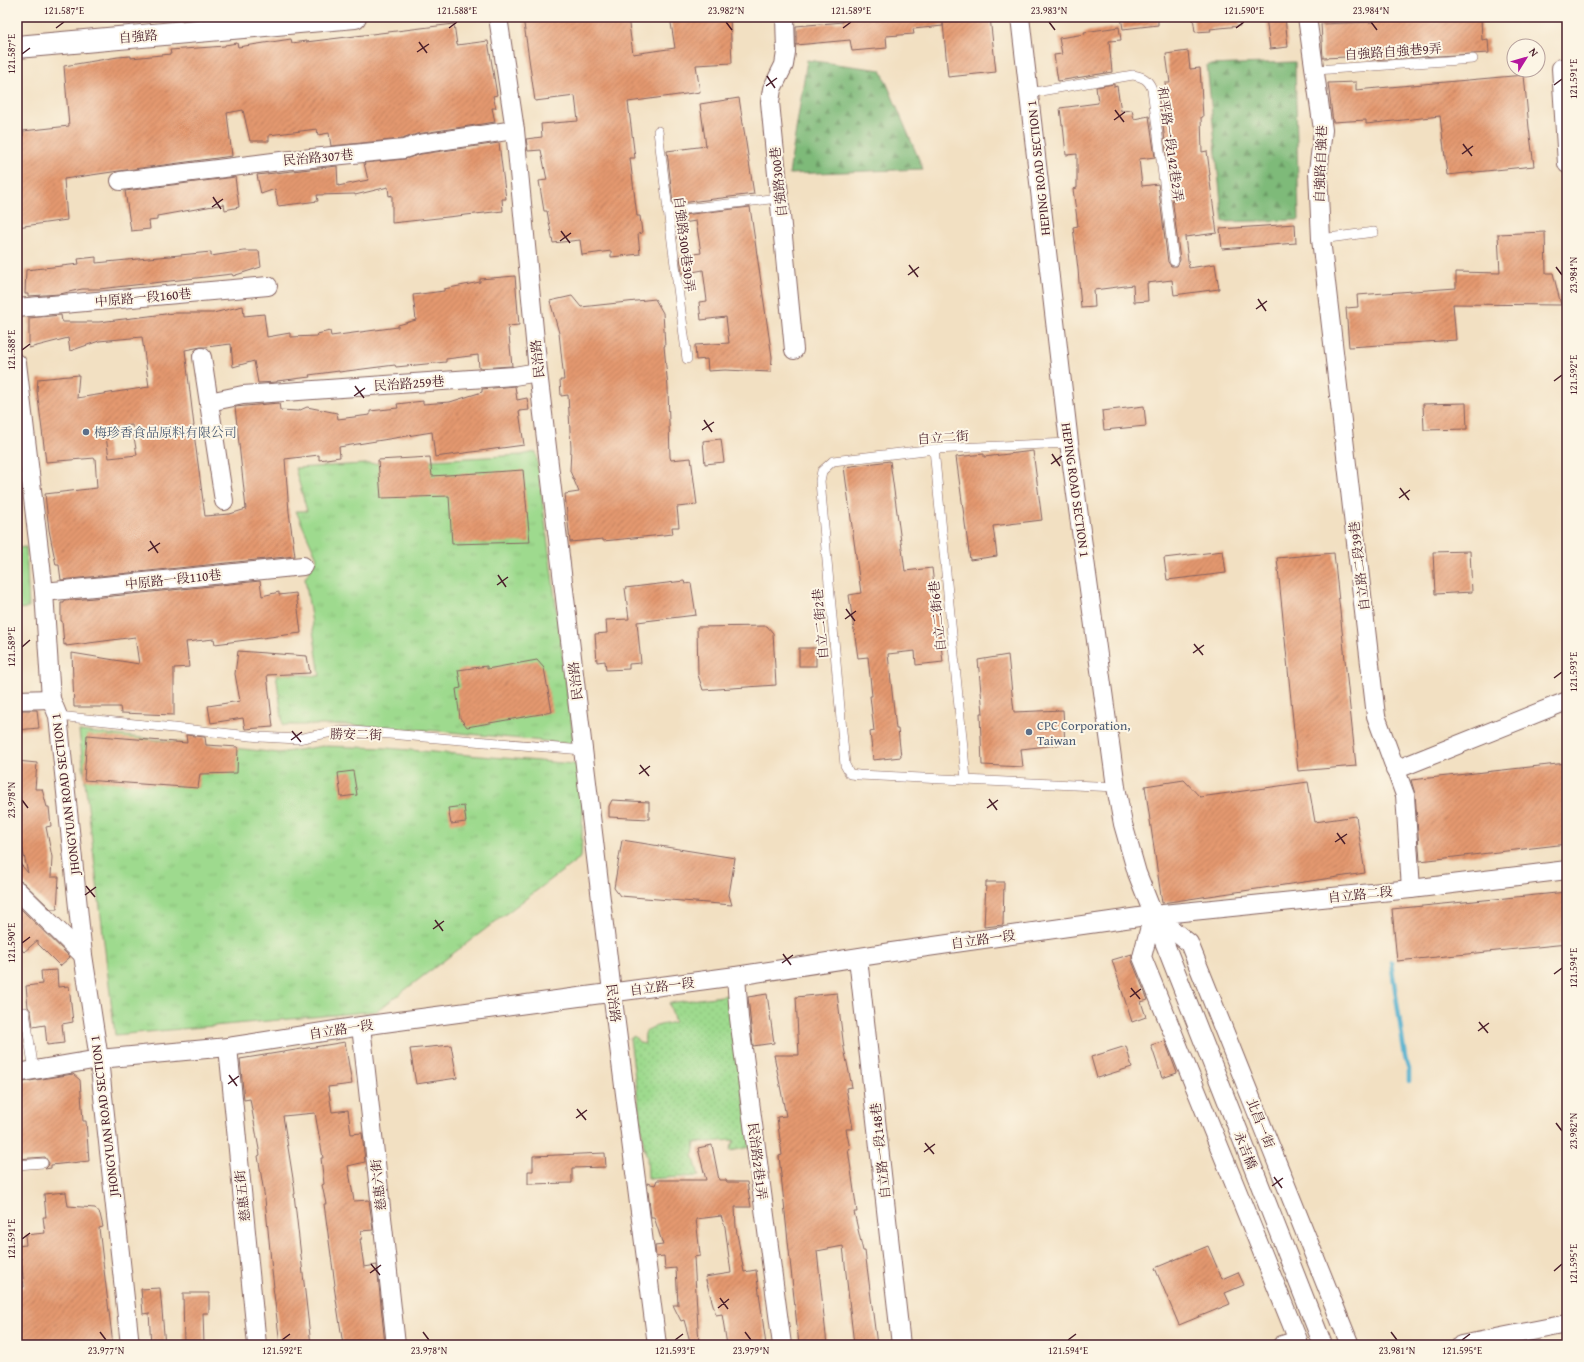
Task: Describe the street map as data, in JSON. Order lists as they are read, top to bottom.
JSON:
{
  "streets": {
    "street": [
      "自強路",
      "民治路307巷",
      "自強路自強巷",
      "HEPING ROAD SECTION 1",
      "自強路300巷",
      "中原路一段160巷",
      "民治路",
      "民治路259巷",
      "自立路二段39巷",
      "中原路一段110巷",
      "JHONGYUAN ROAD SECTION 1",
      "自立路二段",
      "自立路一段",
      "北昌一街",
      "永吉橋",
      "自立路一段148巷",
      "民治路2巷1弄",
      "慈惠六街",
      "慈惠五街"
    ],
    "lane": [
      "自強路自強巷9弄",
      "和平路一段142巷2弄",
      "自強路300巷30弄",
      "自立二街",
      "自立二街6巷",
      "自立二街2巷",
      "勝安二街"
    ]
  },
  "crossings": [
    ["自強路自強巷9弄", "自強路自強巷"],
    ["和平路一段142巷2弄", "HEPING ROAD SECTION 1"],
    ["民治路307巷", "民治路"],
    ["自強路自強巷", "自立路二段39巷"],
    ["HEPING ROAD SECTION 1", "自立二街"],
    ["HEPING ROAD SECTION 1", "自立路二段"],
    ["HEPING ROAD SECTION 1", "自立路一段"],
    ["HEPING ROAD SECTION 1", "北昌一街"],
    ["HEPING ROAD SECTION 1", "永吉橋"],
    ["民治路", "民治路259巷"],
    ["民治路", "勝安二街"],
    ["民治路", "自立路一段"],
    ["自立二街", "自立二街6巷"],
    ["自立二街", "自立二街2巷"],
    ["自立路二段39巷", "自立路二段"],
    ["中原路一段110巷", "JHONGYUAN ROAD SECTION 1"],
    ["自立二街6巷", "自立二街2巷"],
    ["勝安二街", "JHONGYUAN ROAD SECTION 1"],
    ["JHONGYUAN ROAD SECTION 1", "自立路一段"],
    ["自立路二段", "自立路一段"],
    ["自立路二段", "北昌一街"],
    ["自立路一段", "北昌一街"],
    ["自立路一段", "自立路一段148巷"],
    ["自立路一段", "民治路2巷1弄"],
    ["自立路一段", "慈惠六街"],
    ["自立路一段", "慈惠五街"]
  ],
  "places": ["梅珍香食品原料有限公司", "CPC Corporation, Taiwan"],
  "north": "top right",
  "coordinates": [
    "121.587°E",
    "121.588°E",
    "23.982°N",
    "121.589°E",
    "23.983°N",
    "121.590°E",
    "23.984°N",
    "121.591°E",
    "121.592°E",
    "121.593°E",
    "23.978°N",
    "121.594°E",
    "121.595°E",
    "23.977°N",
    "23.979°N",
    "23.981°N"
  ]
}
